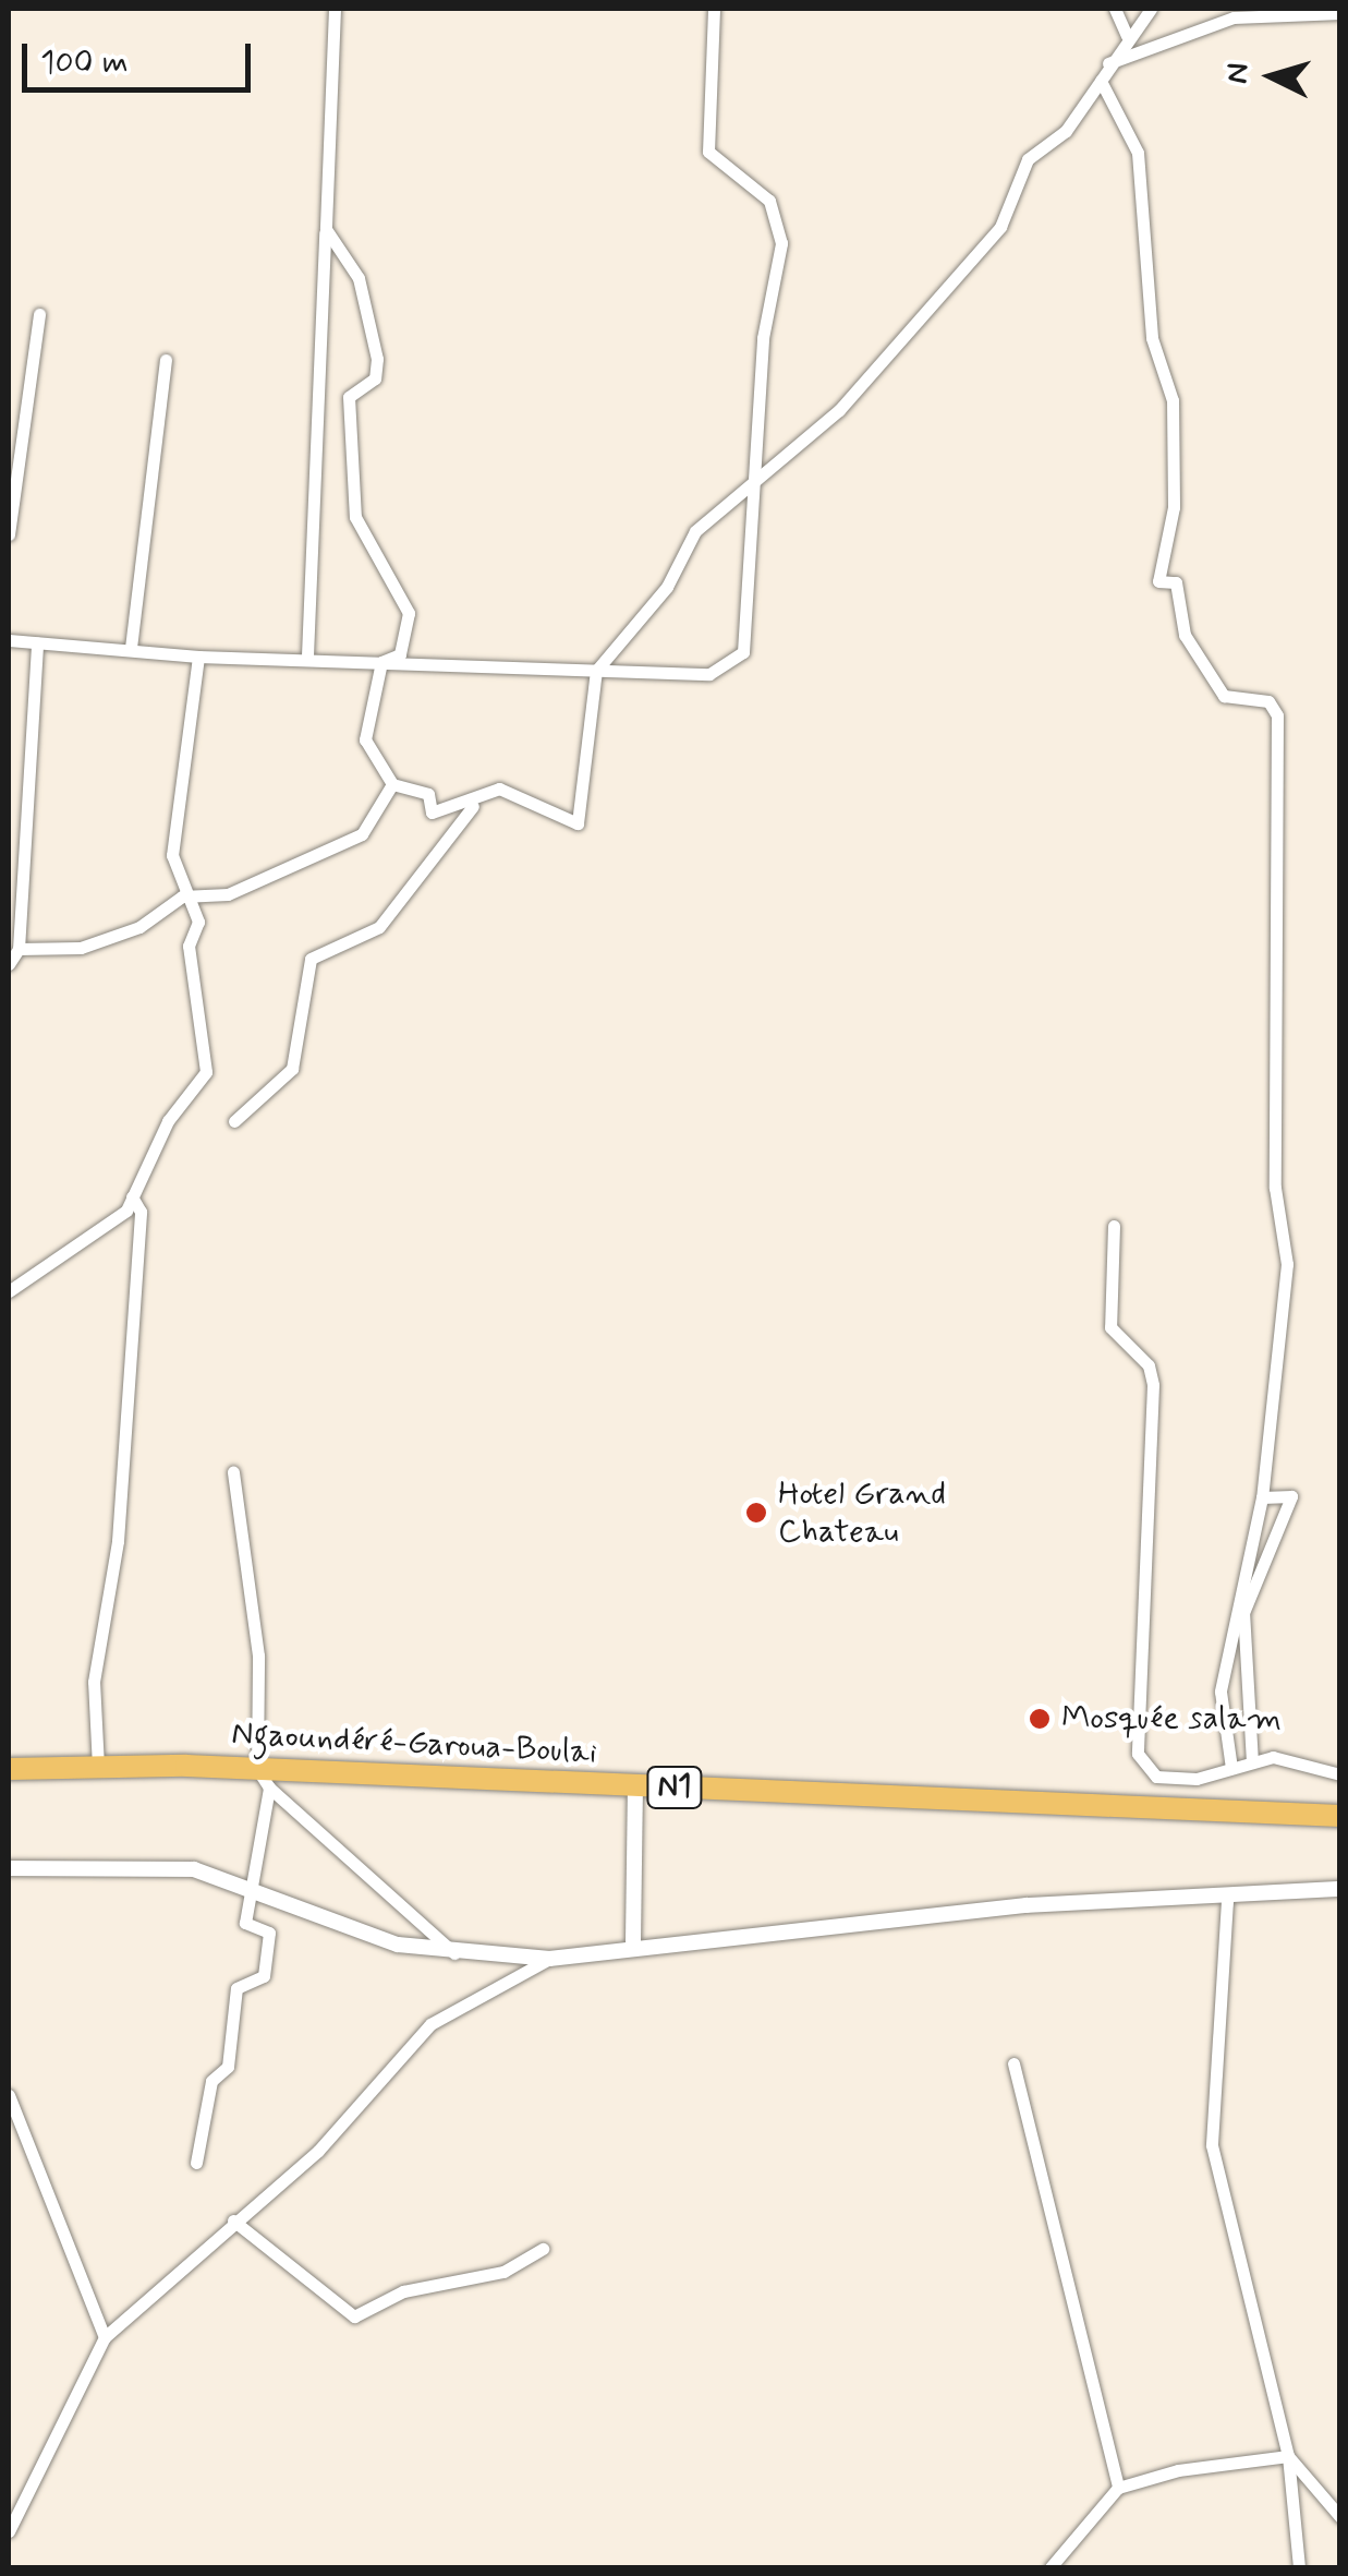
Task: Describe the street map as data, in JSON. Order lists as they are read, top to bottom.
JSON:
{
  "streets": {
    "highway": ["Ngaoundéré-Garoua-Boulai", "N1"]
  },
  "places": ["Hotel Grand Chateau", "Mosquée salam"],
  "scale_bar": "100 m",
  "north": "left"
}
